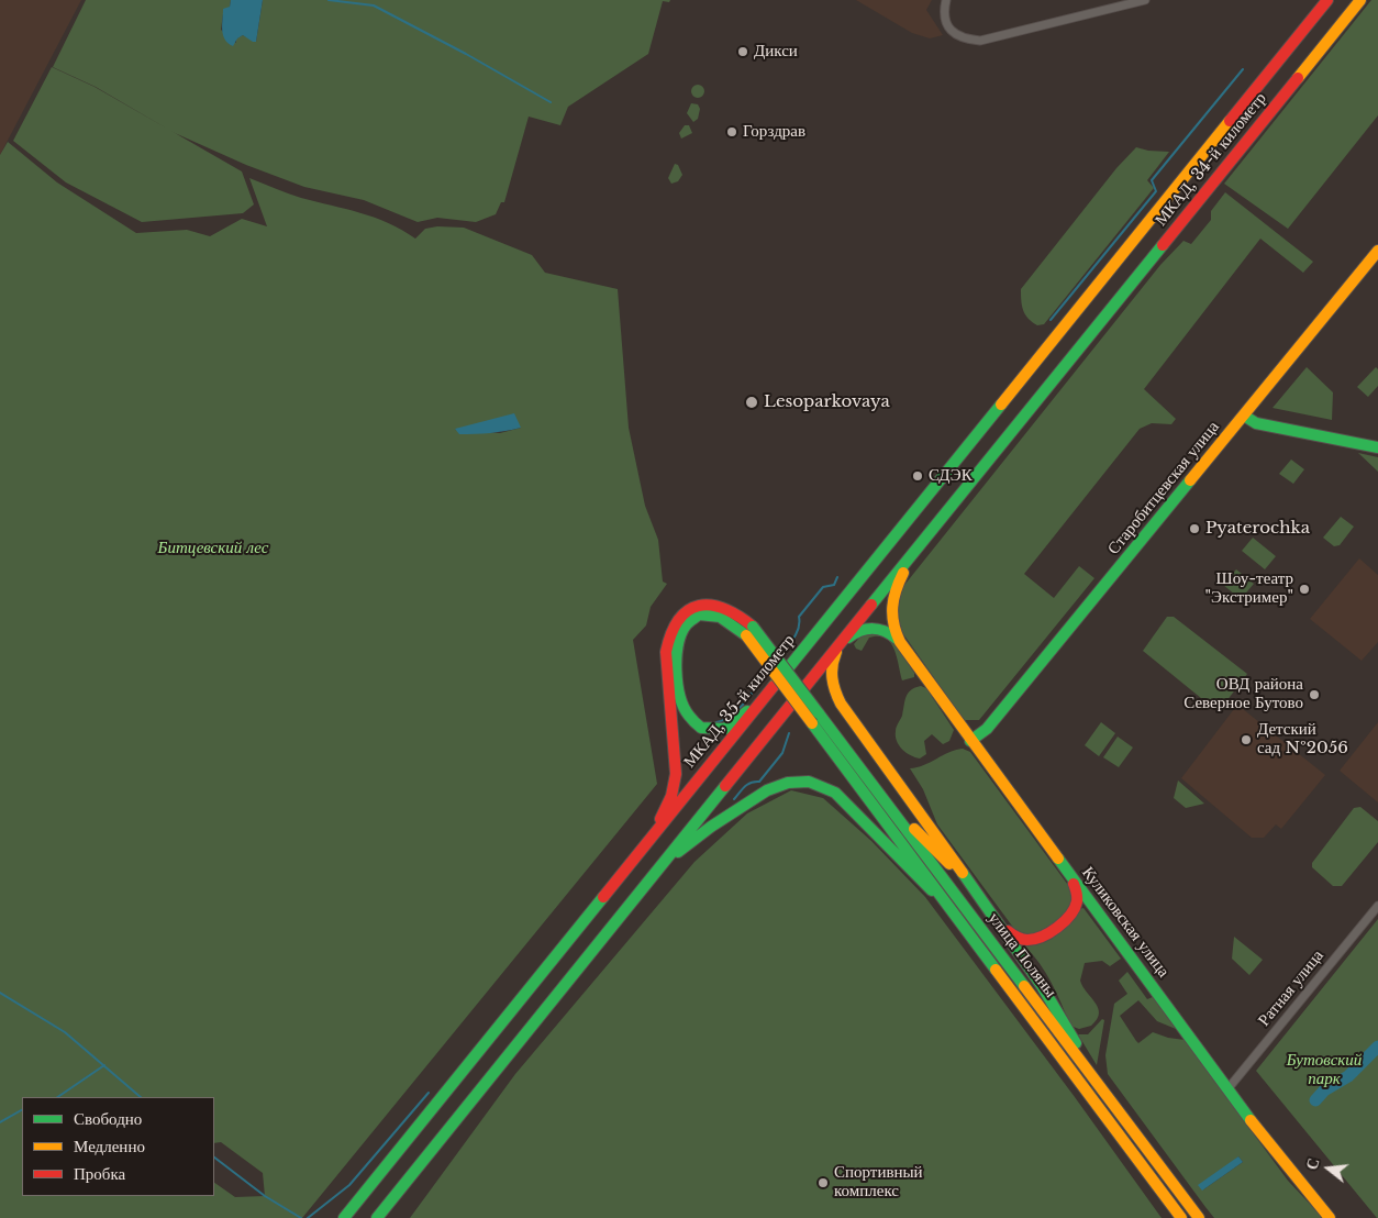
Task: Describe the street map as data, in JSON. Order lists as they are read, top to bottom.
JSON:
{
  "streets": {
    "main road": [
      "МКАД, 34-й километр",
      "Старобитцевская улица",
      "МКАД, 35-й километр",
      "Куликовская улица",
      "улица Поляны"
    ],
    "street": ["Ратная улица"]
  },
  "crossings": [
    ["МКАД, 34-й километр", "МКАД, 35-й километр"],
    ["Старобитцевская улица", "Куликовская улица"],
    ["Куликовская улица", "Ратная улица"]
  ],
  "parks": ["Битцевский лес", "Бутовский парк"],
  "places": [
    "Дикси",
    "Горздрав",
    "Lesoparkovaya",
    "СДЭК",
    "Pyaterochka",
    "Шоу-театр \"Экстример\"",
    "ОВД района Северное Бутово",
    "Детский сад №2056",
    "Спортивный комплекс"
  ],
  "legend": ["Свободно", "Медленно", "Пробка"],
  "north": "left"
}
